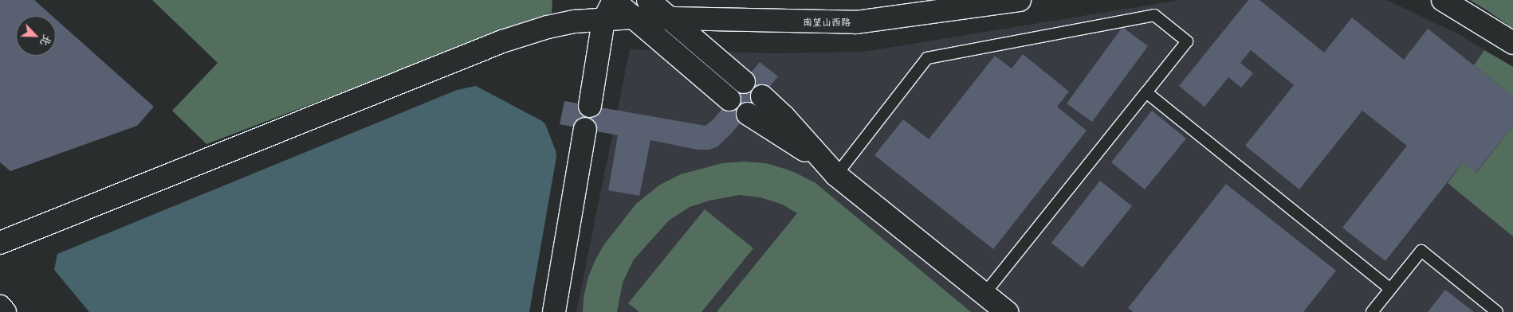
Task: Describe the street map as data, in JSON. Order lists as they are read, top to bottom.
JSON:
{
  "streets": {
    "street": ["南望山西路"]
  },
  "north": "bottom right"
}
